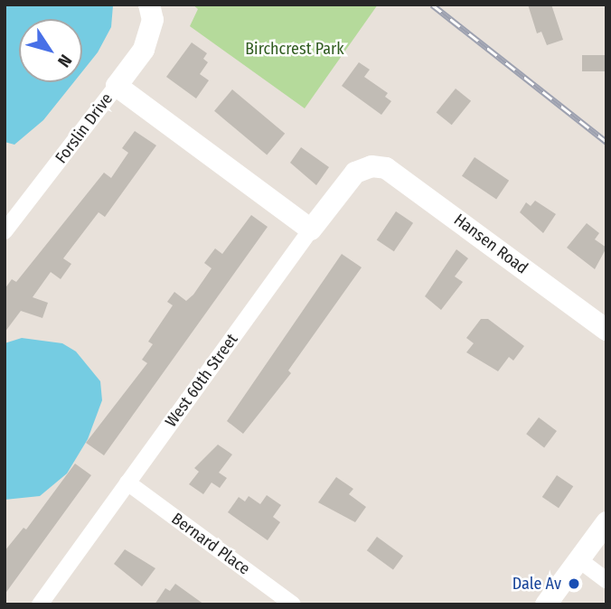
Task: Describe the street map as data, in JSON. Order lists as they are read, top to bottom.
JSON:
{
  "streets": {
    "street": [
      "Forslin Drive",
      "Hansen Road",
      "West 60th Street",
      "Bernard Place"
    ]
  },
  "crossings": [
    ["Hansen Road", "West 60th Street"],
    ["West 60th Street", "Bernard Place"]
  ],
  "parks": ["Birchcrest Park"],
  "places": ["Dale Av"],
  "north": "bottom right"
}
